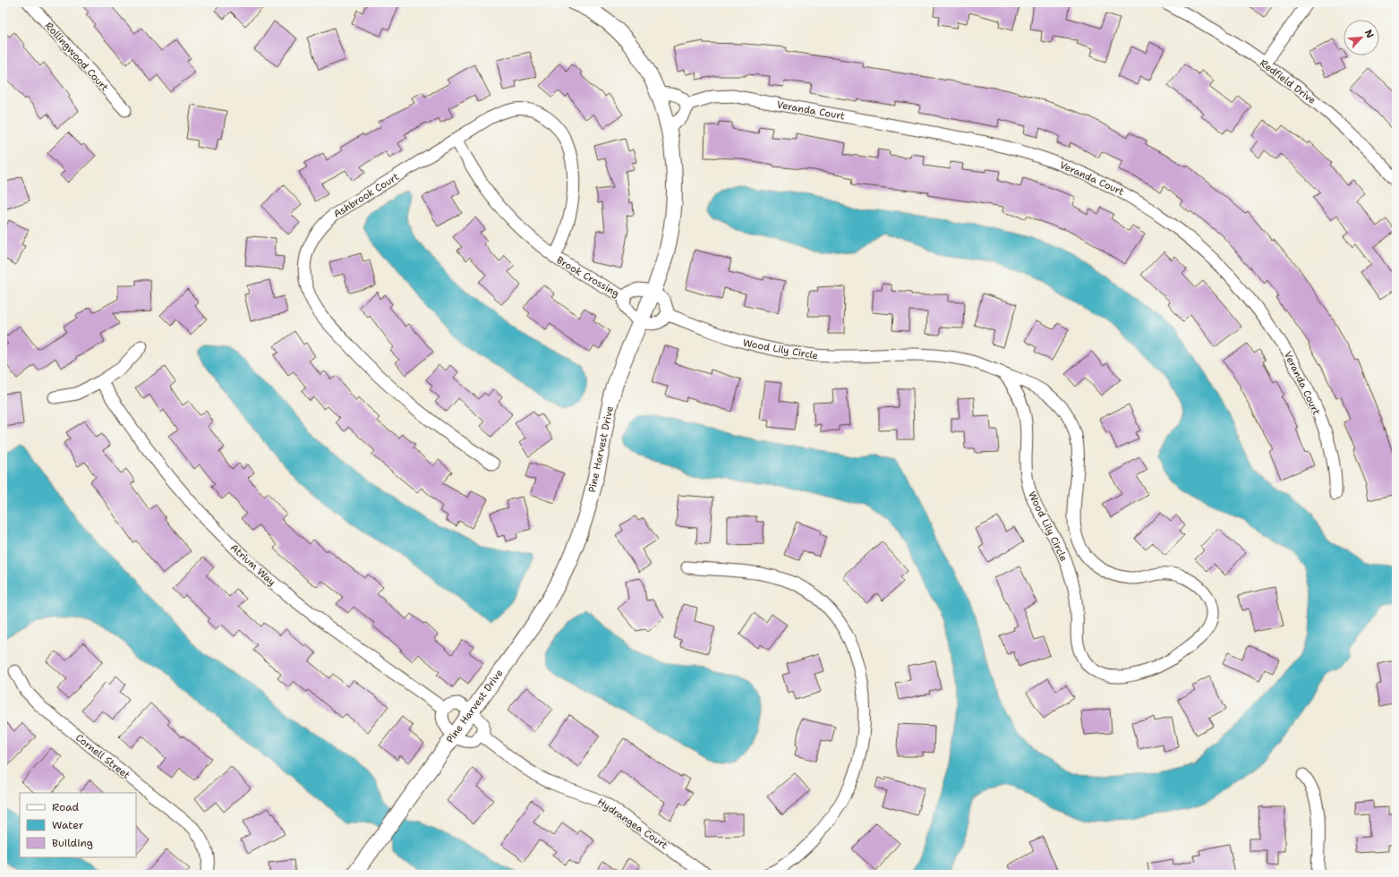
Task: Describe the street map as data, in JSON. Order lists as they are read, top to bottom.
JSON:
{
  "streets": {
    "street": [
      "Rollingwood Court",
      "Redfield Drive",
      "Veranda Court",
      "Ashbrook Court",
      "Brook Crossing",
      "Wood Lily Circle",
      "Pine Harvest Drive",
      "Atrium Way",
      "Cornell Street",
      "Hydrangea Court"
    ]
  },
  "crossings": [
    ["Ashbrook Court", "Brook Crossing"],
    ["Brook Crossing", "Pine Harvest Drive"]
  ],
  "legend": ["Road", "Water", "Building"],
  "north": "top right"
}
